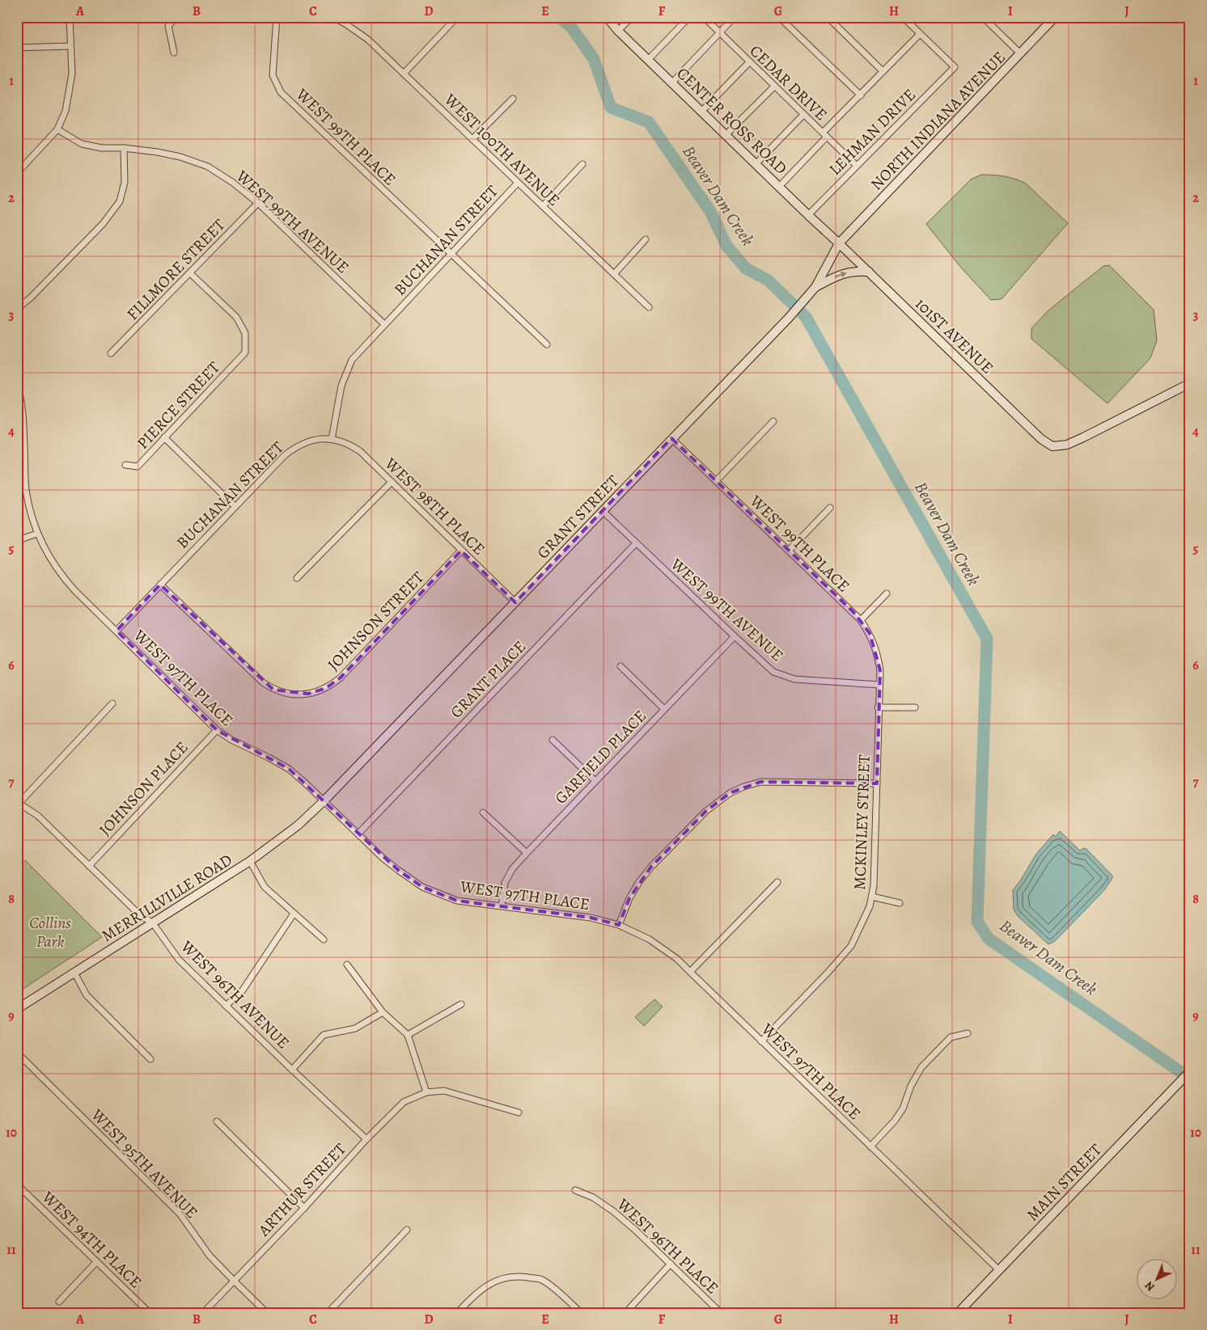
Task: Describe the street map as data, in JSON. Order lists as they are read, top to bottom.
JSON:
{
  "streets": {
    "street": [
      "CEDAR DRIVE",
      "CENTER ROSS ROAD",
      "NORTH INDIANA AVENUE",
      "LEHMAN DRIVE",
      "WEST 99TH PLACE",
      "WEST 100TH AVENUE",
      "WEST 99TH AVENUE",
      "BUCHANAN STREET",
      "FILLMORE STREET",
      "101ST AVENUE",
      "PIERCE STREET",
      "WEST 98TH PLACE",
      "GRANT STREET",
      "JOHNSON STREET",
      "WEST 97TH PLACE",
      "GRANT PLACE",
      "GARFIELD PLACE",
      "JOHNSON PLACE",
      "MCKINLEY STREET",
      "MERRILLVILLE ROAD",
      "WEST 96TH AVENUE",
      "WEST 95TH AVENUE",
      "MAIN STREET",
      "ARTHUR STREET",
      "WEST 94TH PLACE",
      "WEST 96TH PLACE"
    ]
  },
  "crossings": [
    ["CEDAR DRIVE", "LEHMAN DRIVE"],
    ["CENTER ROSS ROAD", "NORTH INDIANA AVENUE"],
    ["CENTER ROSS ROAD", "LEHMAN DRIVE"],
    ["CENTER ROSS ROAD", "101ST AVENUE"],
    ["CENTER ROSS ROAD", "GRANT STREET"],
    ["NORTH INDIANA AVENUE", "101ST AVENUE"],
    ["NORTH INDIANA AVENUE", "GRANT STREET"],
    ["WEST 99TH PLACE", "WEST 99TH AVENUE"],
    ["WEST 99TH PLACE", "BUCHANAN STREET"],
    ["WEST 99TH PLACE", "GRANT STREET"],
    ["WEST 99TH PLACE", "MCKINLEY STREET"],
    ["WEST 100TH AVENUE", "BUCHANAN STREET"],
    ["WEST 99TH AVENUE", "BUCHANAN STREET"],
    ["WEST 99TH AVENUE", "FILLMORE STREET"],
    ["WEST 99TH AVENUE", "GRANT STREET"],
    ["WEST 99TH AVENUE", "GRANT PLACE"],
    ["WEST 99TH AVENUE", "GARFIELD PLACE"],
    ["WEST 99TH AVENUE", "MCKINLEY STREET"],
    ["BUCHANAN STREET", "WEST 98TH PLACE"],
    ["BUCHANAN STREET", "JOHNSON STREET"],
    ["BUCHANAN STREET", "WEST 97TH PLACE"],
    ["FILLMORE STREET", "PIERCE STREET"],
    ["101ST AVENUE", "GRANT STREET"],
    ["WEST 98TH PLACE", "GRANT STREET"],
    ["WEST 98TH PLACE", "JOHNSON STREET"],
    ["GRANT STREET", "WEST 97TH PLACE"],
    ["GRANT STREET", "MERRILLVILLE ROAD"],
    ["WEST 97TH PLACE", "GRANT PLACE"],
    ["WEST 97TH PLACE", "GARFIELD PLACE"],
    ["WEST 97TH PLACE", "JOHNSON PLACE"],
    ["WEST 97TH PLACE", "MCKINLEY STREET"],
    ["WEST 97TH PLACE", "MERRILLVILLE ROAD"],
    ["WEST 97TH PLACE", "MAIN STREET"],
    ["JOHNSON PLACE", "WEST 96TH AVENUE"],
    ["MERRILLVILLE ROAD", "WEST 96TH AVENUE"],
    ["WEST 96TH AVENUE", "ARTHUR STREET"],
    ["WEST 95TH AVENUE", "ARTHUR STREET"]
  ],
  "water": ["Beaver Dam Creek"],
  "parks": ["Collins Park"],
  "north": "bottom left",
  "grid": {
    "columns": [
      "A",
      "B",
      "C",
      "D",
      "E",
      "F",
      "G",
      "H",
      "I",
      "J"
    ],
    "rows": [
      "1",
      "2",
      "3",
      "4",
      "5",
      "6",
      "7",
      "8",
      "9",
      "10",
      "11"
    ]
  }
}
